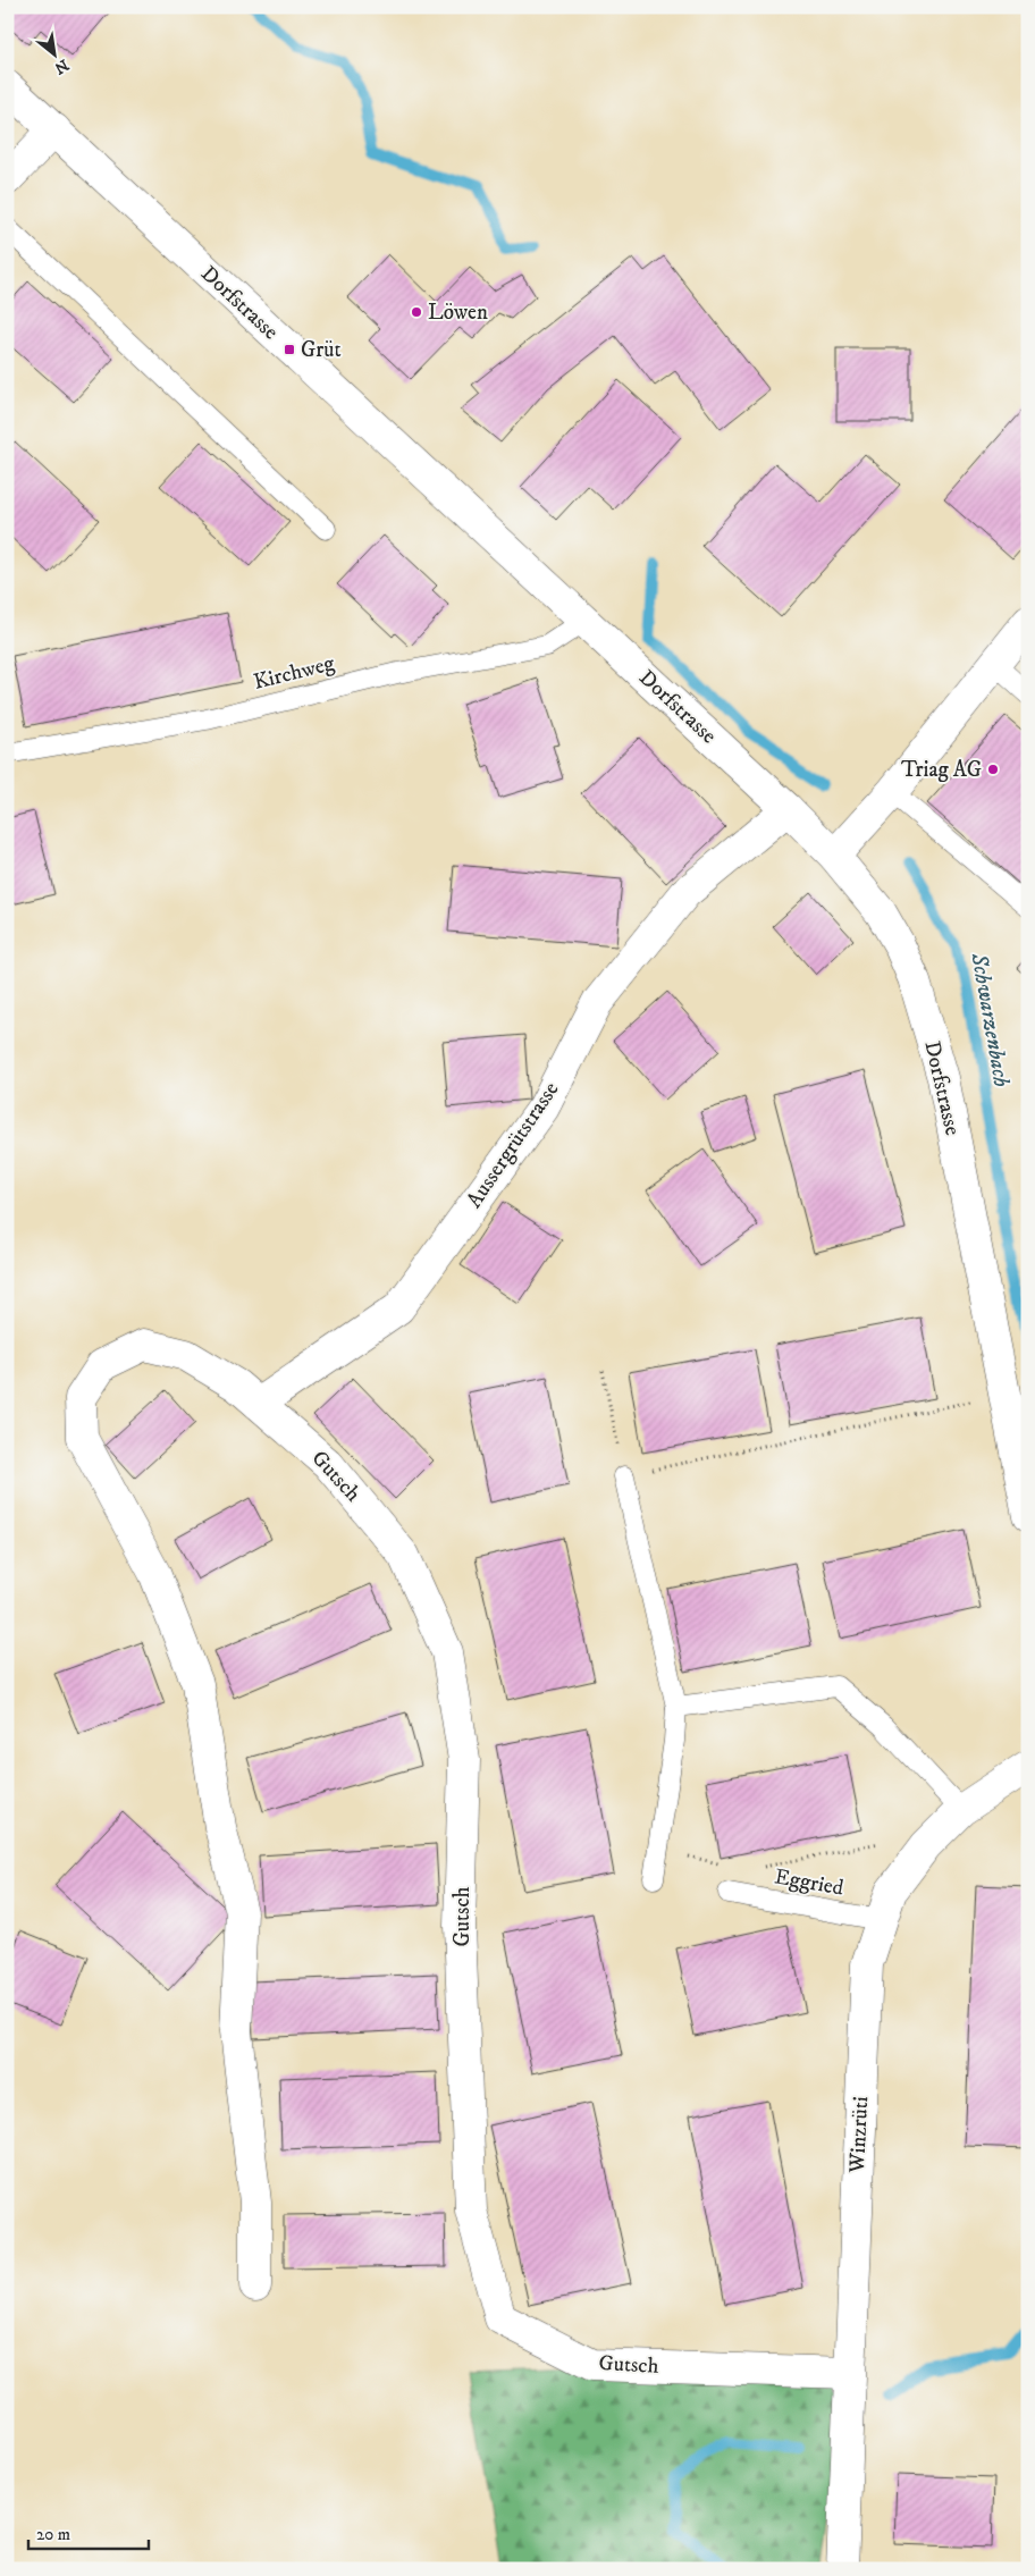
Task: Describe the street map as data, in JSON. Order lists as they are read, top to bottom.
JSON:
{
  "streets": {
    "street": [
      "Dorfstrasse",
      "Aussergrütstrasse",
      "Gutsch",
      "Winzrüti"
    ],
    "lane": ["Kirchweg", "Eggried"]
  },
  "crossings": [
    ["Dorfstrasse", "Kirchweg"],
    ["Dorfstrasse", "Aussergrütstrasse"],
    ["Aussergrütstrasse", "Gutsch"],
    ["Gutsch", "Winzrüti"],
    ["Eggried", "Winzrüti"]
  ],
  "water": ["Schwarzenbach"],
  "places": {
    "other": ["Löwen", "Triag AG"],
    "transit": ["Grüt"]
  },
  "scale_bar": "20 m",
  "north": "bottom right"
}
